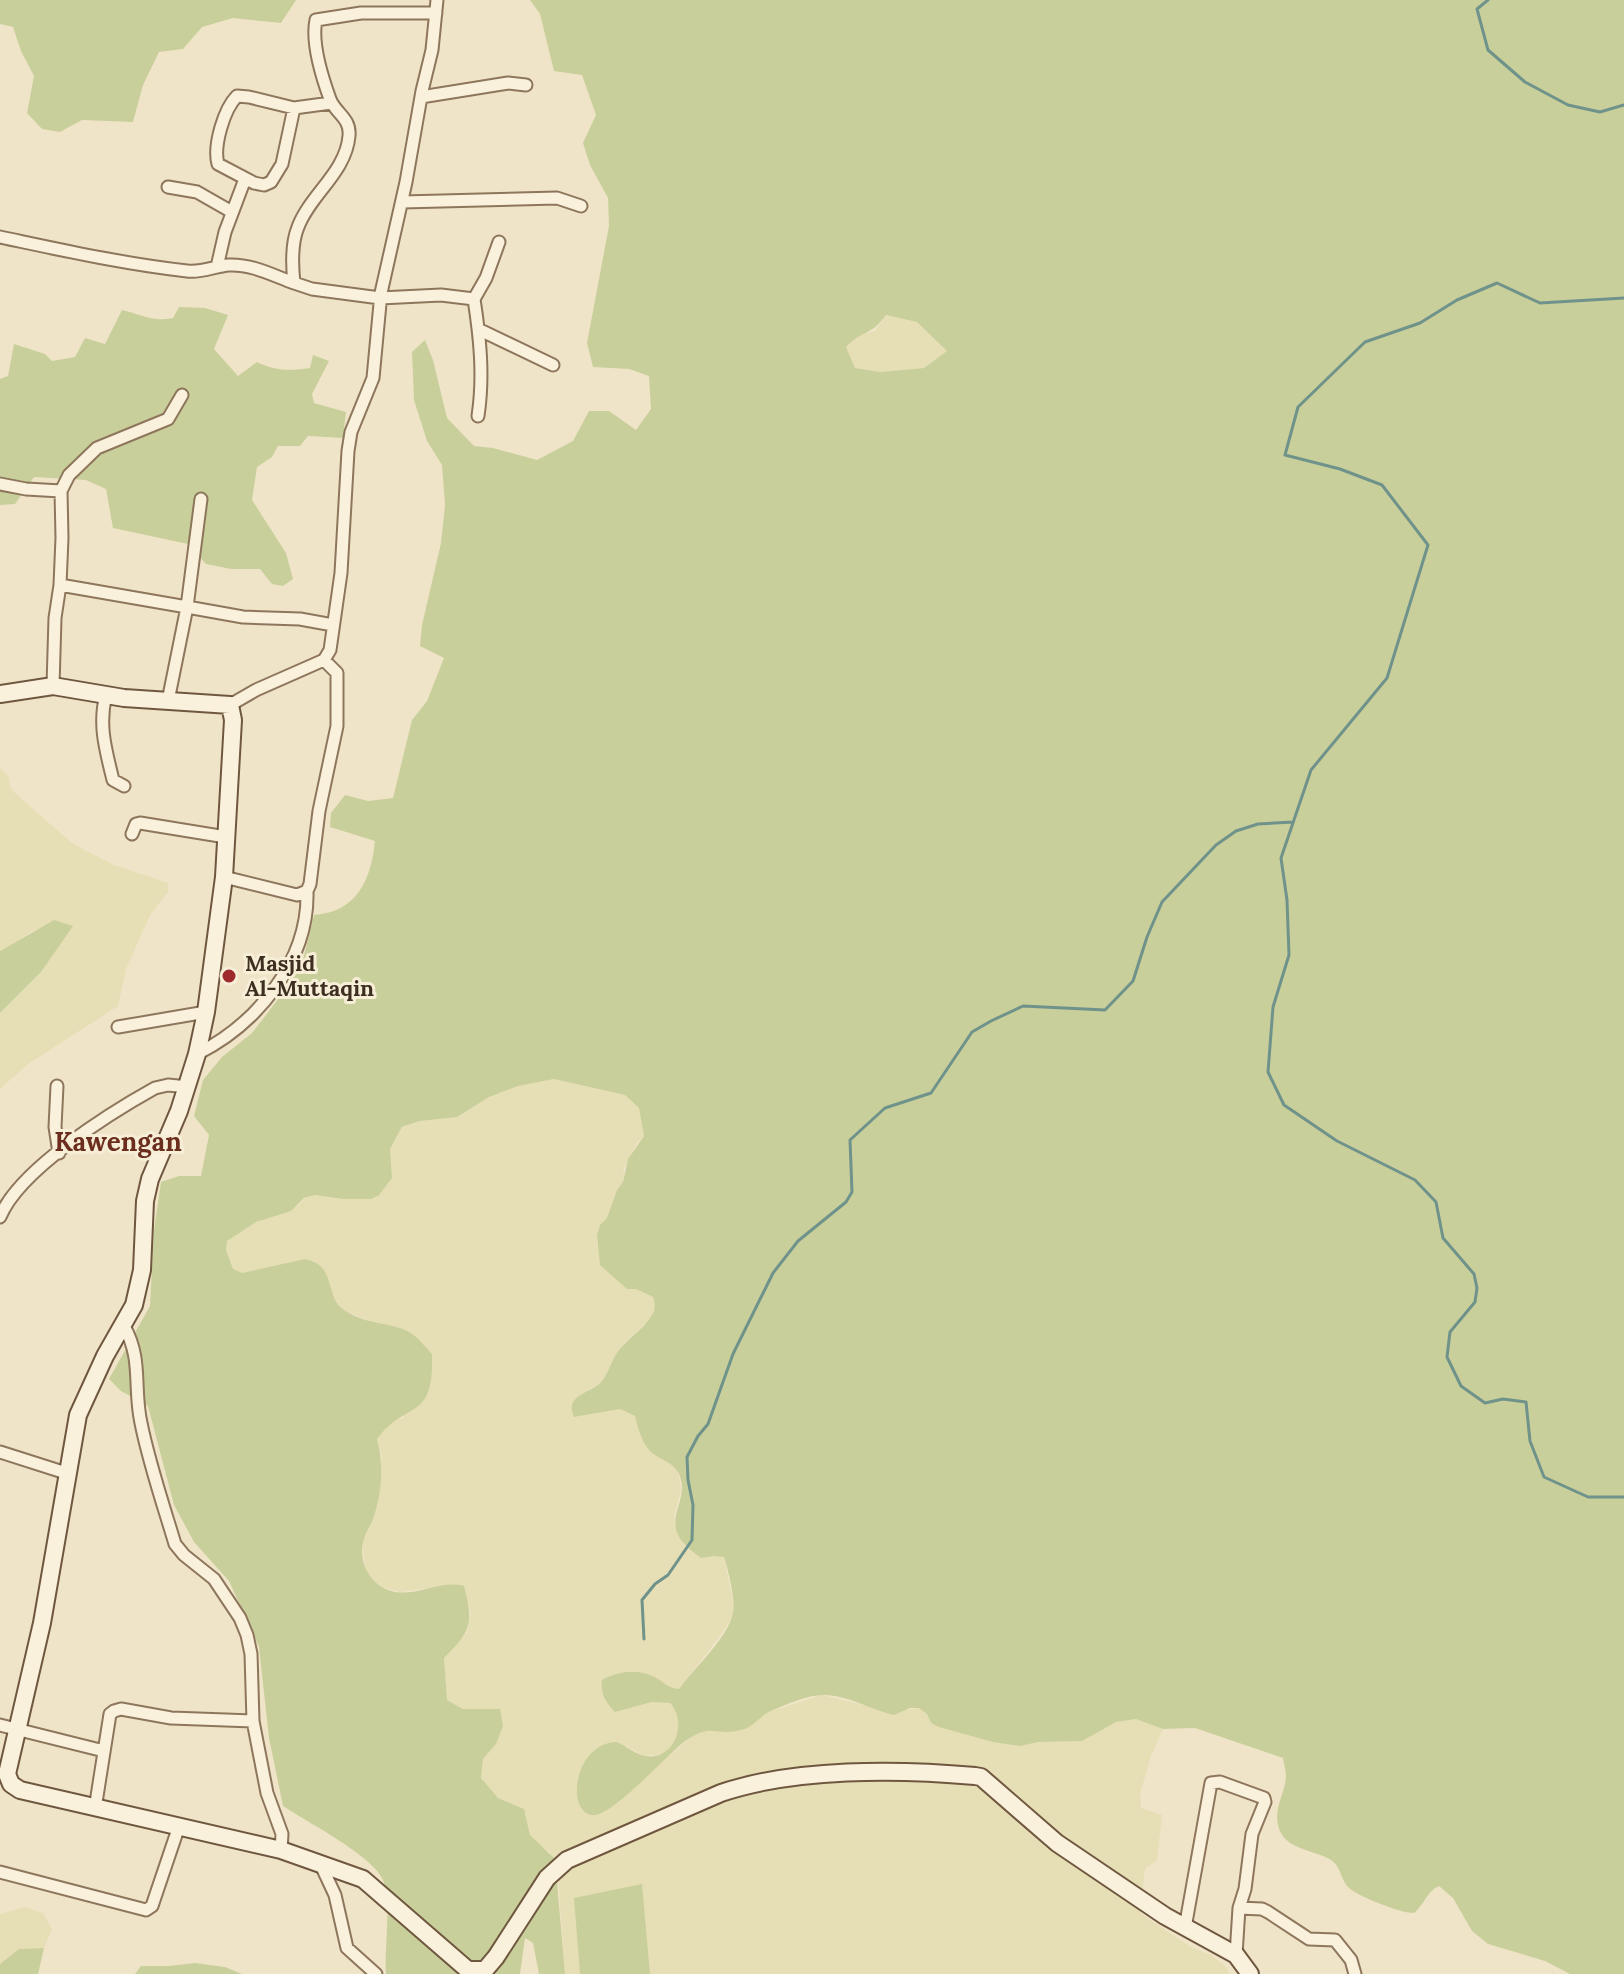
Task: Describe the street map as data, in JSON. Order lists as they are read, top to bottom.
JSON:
{
  "districts": ["Kawengan"],
  "places": ["Masjid Al-Muttaqin"]
}
